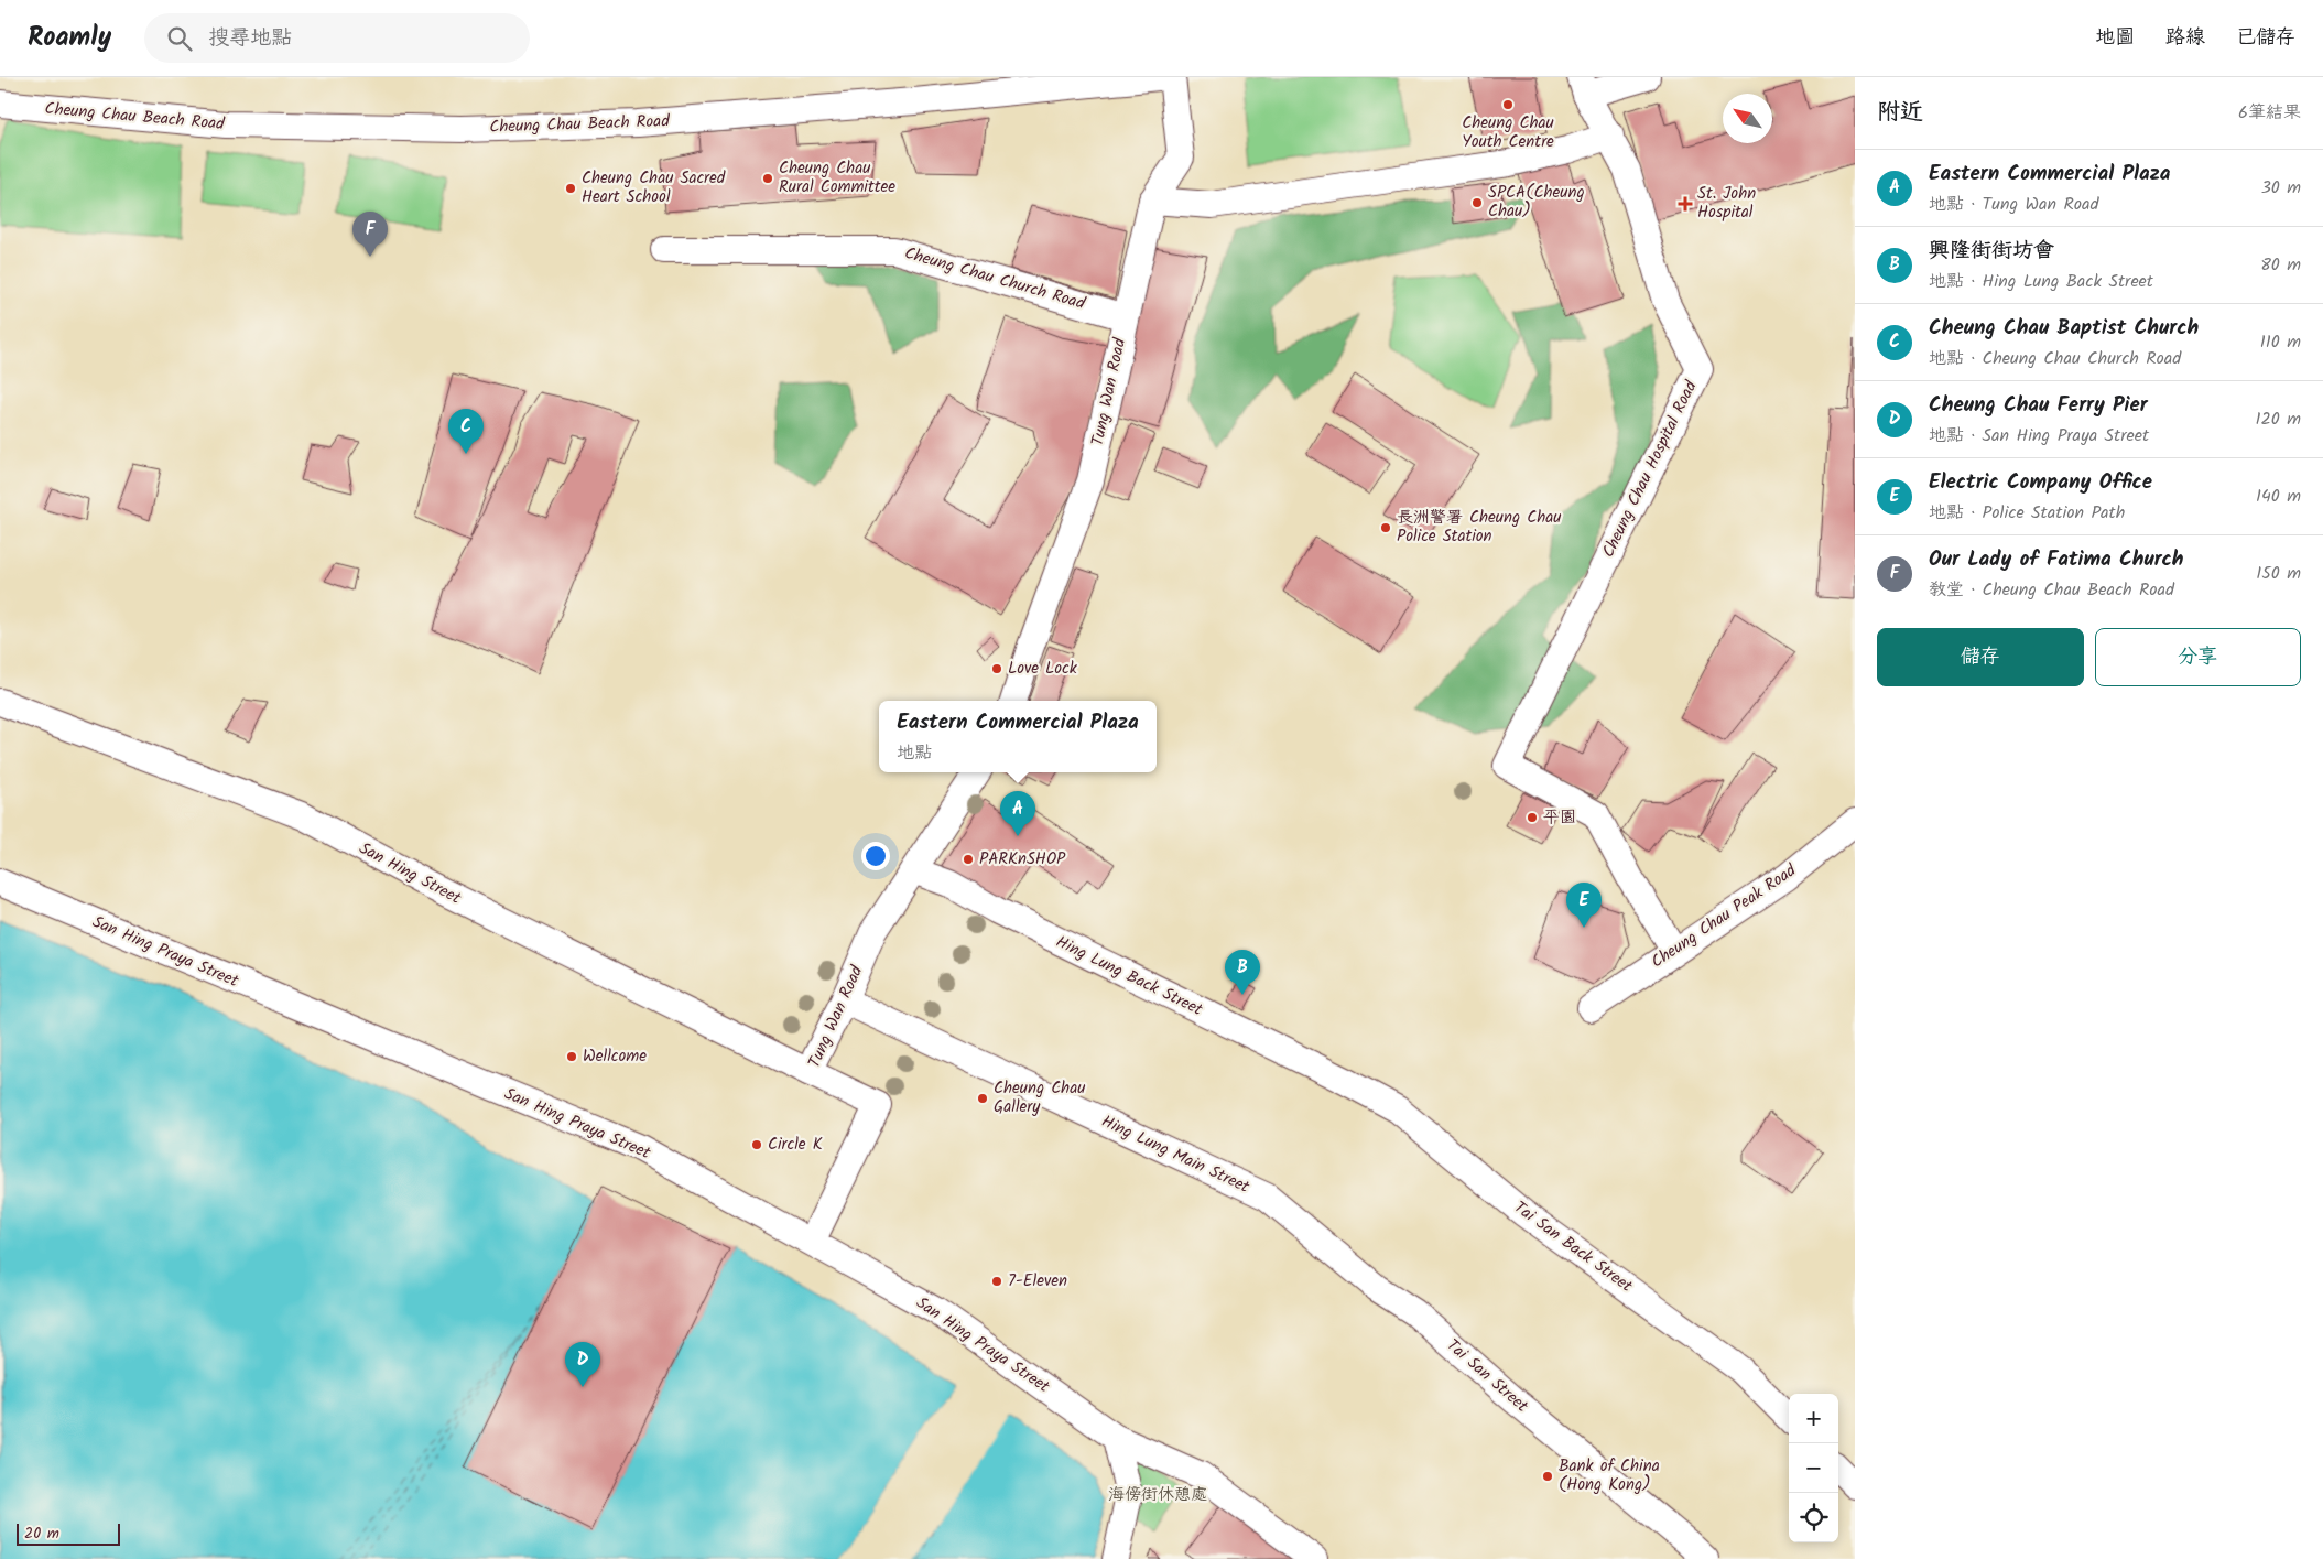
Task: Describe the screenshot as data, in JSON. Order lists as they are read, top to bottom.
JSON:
{
  "streets": {
    "street": [
      "Cheung Chau Beach Road",
      "Cheung Chau Church Road",
      "Tung Wan Road",
      "Cheung Chau Hospital Road",
      "San Hing Street",
      "Cheung Chau Peak Road",
      "San Hing Praya Street",
      "Hing Lung Back Street",
      "Hing Lung Main Street",
      "Tai San Back Street",
      "Tai San Street"
    ]
  },
  "crossings": [
    ["Cheung Chau Church Road", "Tung Wan Road"],
    ["Tung Wan Road", "San Hing Street"],
    ["Tung Wan Road", "San Hing Praya Street"],
    ["Tung Wan Road", "Hing Lung Back Street"],
    ["Tung Wan Road", "Hing Lung Main Street"],
    ["Cheung Chau Hospital Road", "Cheung Chau Peak Road"],
    ["Hing Lung Back Street", "Tai San Back Street"],
    ["Hing Lung Main Street", "Tai San Street"]
  ],
  "parks": ["海傍街休憩處"],
  "places": {
    "other": [
      "Cheung Chau Youth Centre",
      "Cheung Chau Rural Committee",
      "Cheung Chau Sacred Heart School",
      "SPCA(Cheung Chau)",
      "長洲警署 Cheung Chau Police Station",
      "Love Lock",
      "平園",
      "PARKnSHOP",
      "Wellcome",
      "Cheung Chau Gallery",
      "Circle K",
      "7-Eleven",
      "Bank of China (Hong Kong)"
    ],
    "health": ["St. John Hospital"]
  },
  "scale_bar": "20 m",
  "north": "top left",
  "page": {
    "header": "Roamly",
    "search": "搜尋地點",
    "nav": ["地圖", "路線", "已儲存"],
    "heading": ["附近", "6筆結果"],
    "list": [
      {
        "mark": "A",
        "name": "Eastern Commercial Plaza",
        "note": "地點 · Tung Wan Road",
        "value": "30 m"
      },
      {
        "mark": "B",
        "name": "興隆街街坊會",
        "note": "地點 · Hing Lung Back Street",
        "value": "80 m"
      },
      {
        "mark": "C",
        "name": "Cheung Chau Baptist Church",
        "note": "地點 · Cheung Chau Church Road",
        "value": "110 m"
      },
      {
        "mark": "D",
        "name": "Cheung Chau Ferry Pier",
        "note": "地點 · San Hing Praya Street",
        "value": "120 m"
      },
      {
        "mark": "E",
        "name": "Electric Company Office",
        "note": "地點 · Police Station Path",
        "value": "140 m"
      },
      {
        "mark": "F",
        "name": "Our Lady of Fatima Church",
        "note": "教堂 · Cheung Chau Beach Road",
        "value": "150 m"
      }
    ],
    "pins": [
      "F",
      "C",
      "A",
      "E",
      "B",
      "D"
    ],
    "buttons": ["儲存", "分享"],
    "popup": ["Eastern Commercial Plaza", "地點"],
    "map_buttons": ["+", "−"],
    "scale": "20 m"
  }
}
